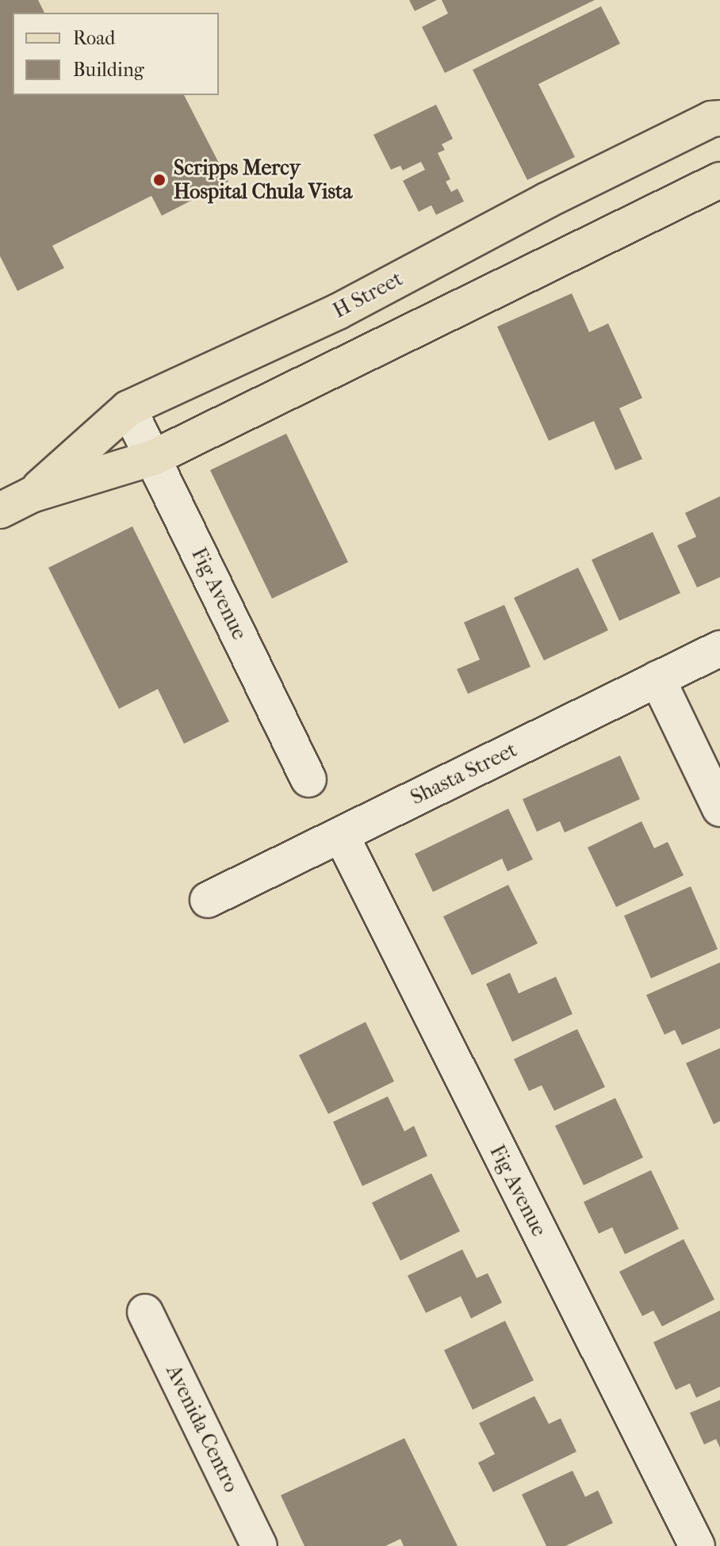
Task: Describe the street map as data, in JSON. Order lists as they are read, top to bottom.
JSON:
{
  "streets": {
    "main road": ["H Street"],
    "street": ["Fig Avenue", "Shasta Street", "Avenida Centro"]
  },
  "crossings": [
    ["H Street", "Fig Avenue"],
    ["Fig Avenue", "Shasta Street"]
  ],
  "places": ["Scripps Mercy Hospital Chula Vista"],
  "legend": ["Road", "Building"]
}
